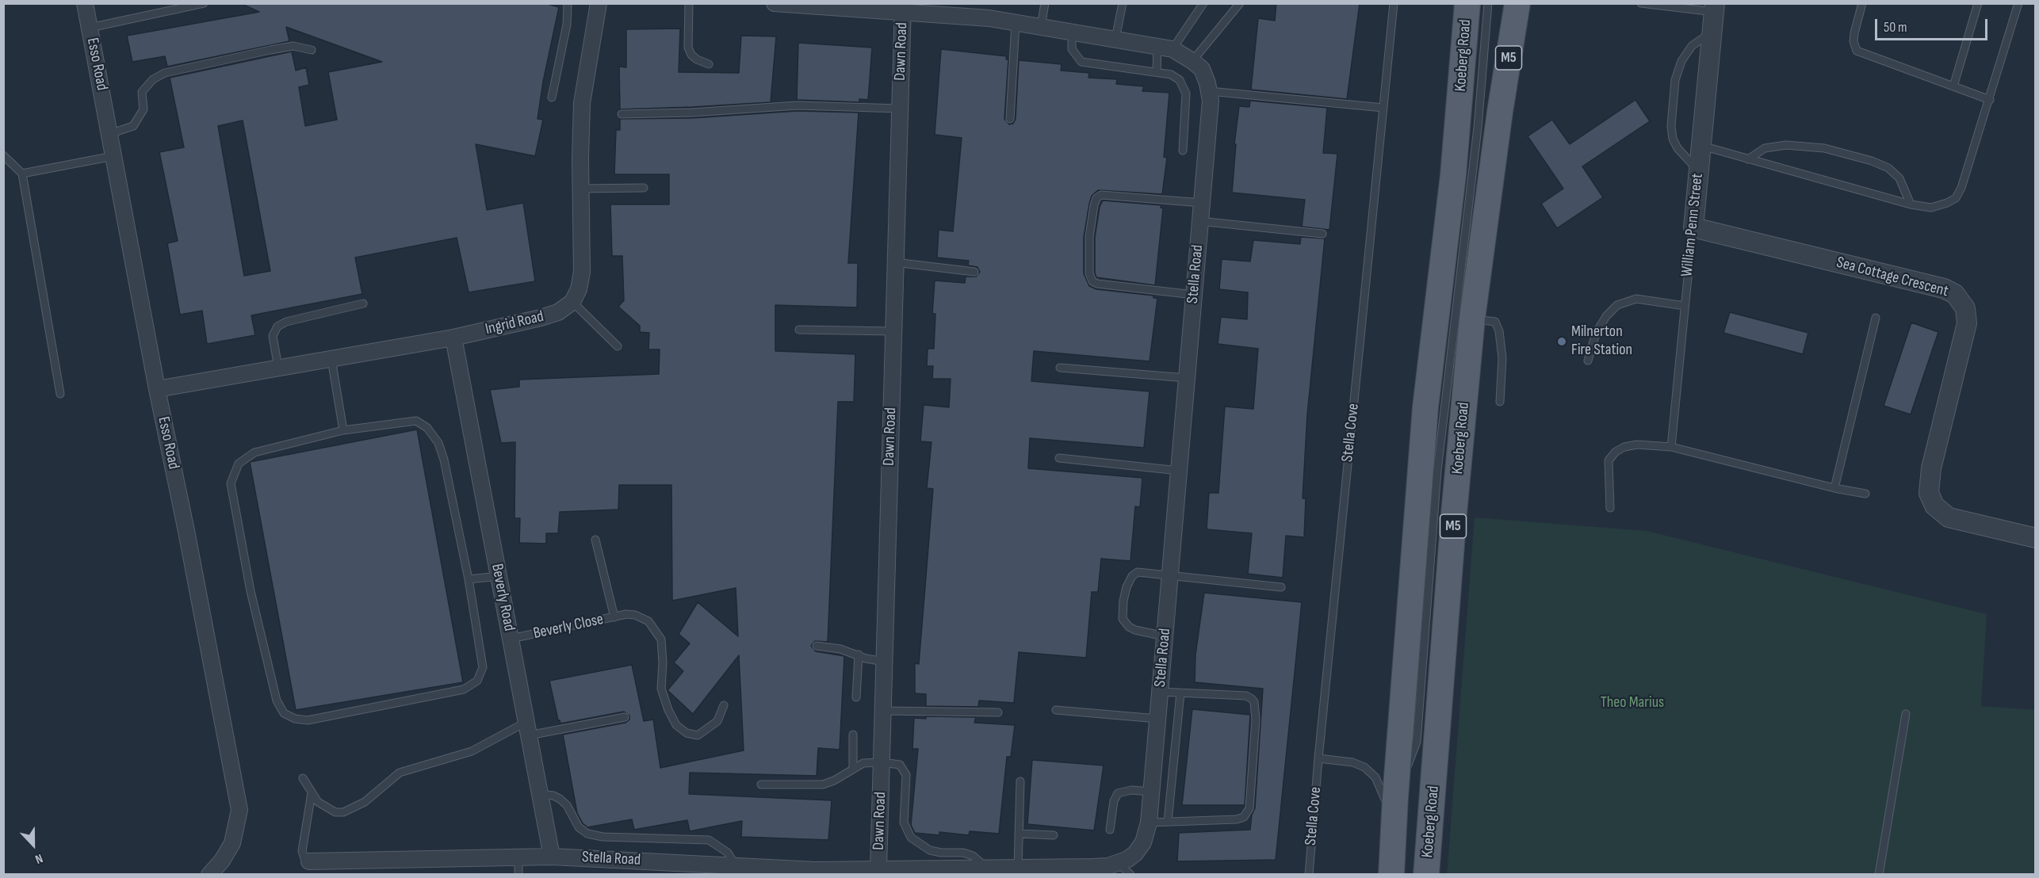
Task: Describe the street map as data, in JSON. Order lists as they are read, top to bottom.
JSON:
{
  "streets": {
    "main road": ["Koeberg Road", "M5"],
    "street": [
      "Dawn Road",
      "Esso Road",
      "William Penn Street",
      "Stella Road",
      "Sea Cottage Crescent",
      "Ingrid Road",
      "Beverly Road"
    ],
    "lane": ["Stella Cove", "Beverly Close"]
  },
  "crossings": [
    ["Dawn Road", "Stella Road"],
    ["Esso Road", "Ingrid Road"],
    ["William Penn Street", "Sea Cottage Crescent"],
    ["Stella Road", "Beverly Road"],
    ["Ingrid Road", "Beverly Road"],
    ["Beverly Road", "Beverly Close"]
  ],
  "parks": ["Theo Marius"],
  "places": ["Milnerton Fire Station"],
  "scale_bar": "50 m",
  "north": "bottom"
}
